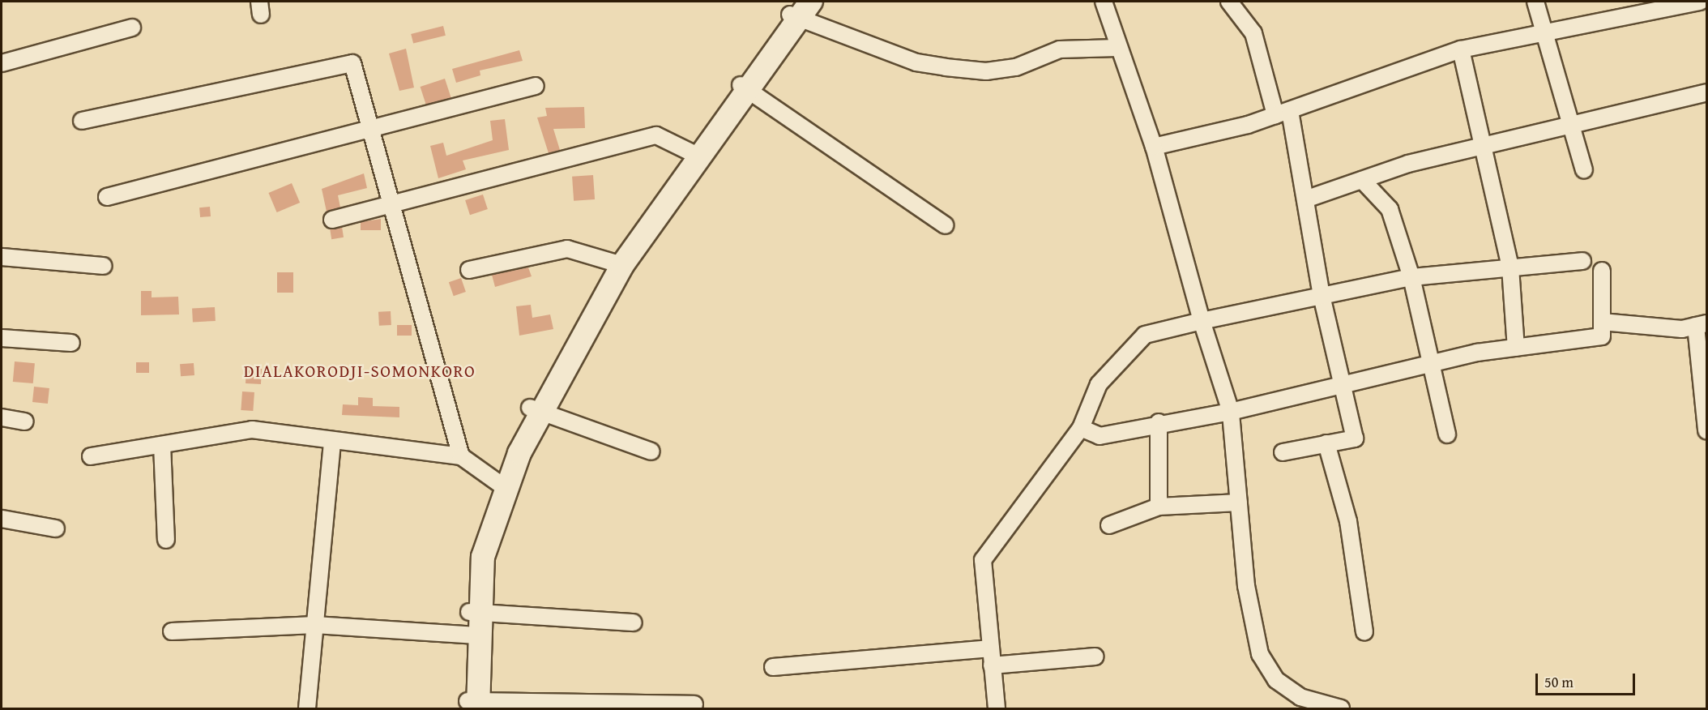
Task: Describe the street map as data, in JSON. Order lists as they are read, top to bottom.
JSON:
{
  "districts": ["DIALAKORODJI-SOMONKORO"],
  "scale_bar": "50 m"
}
